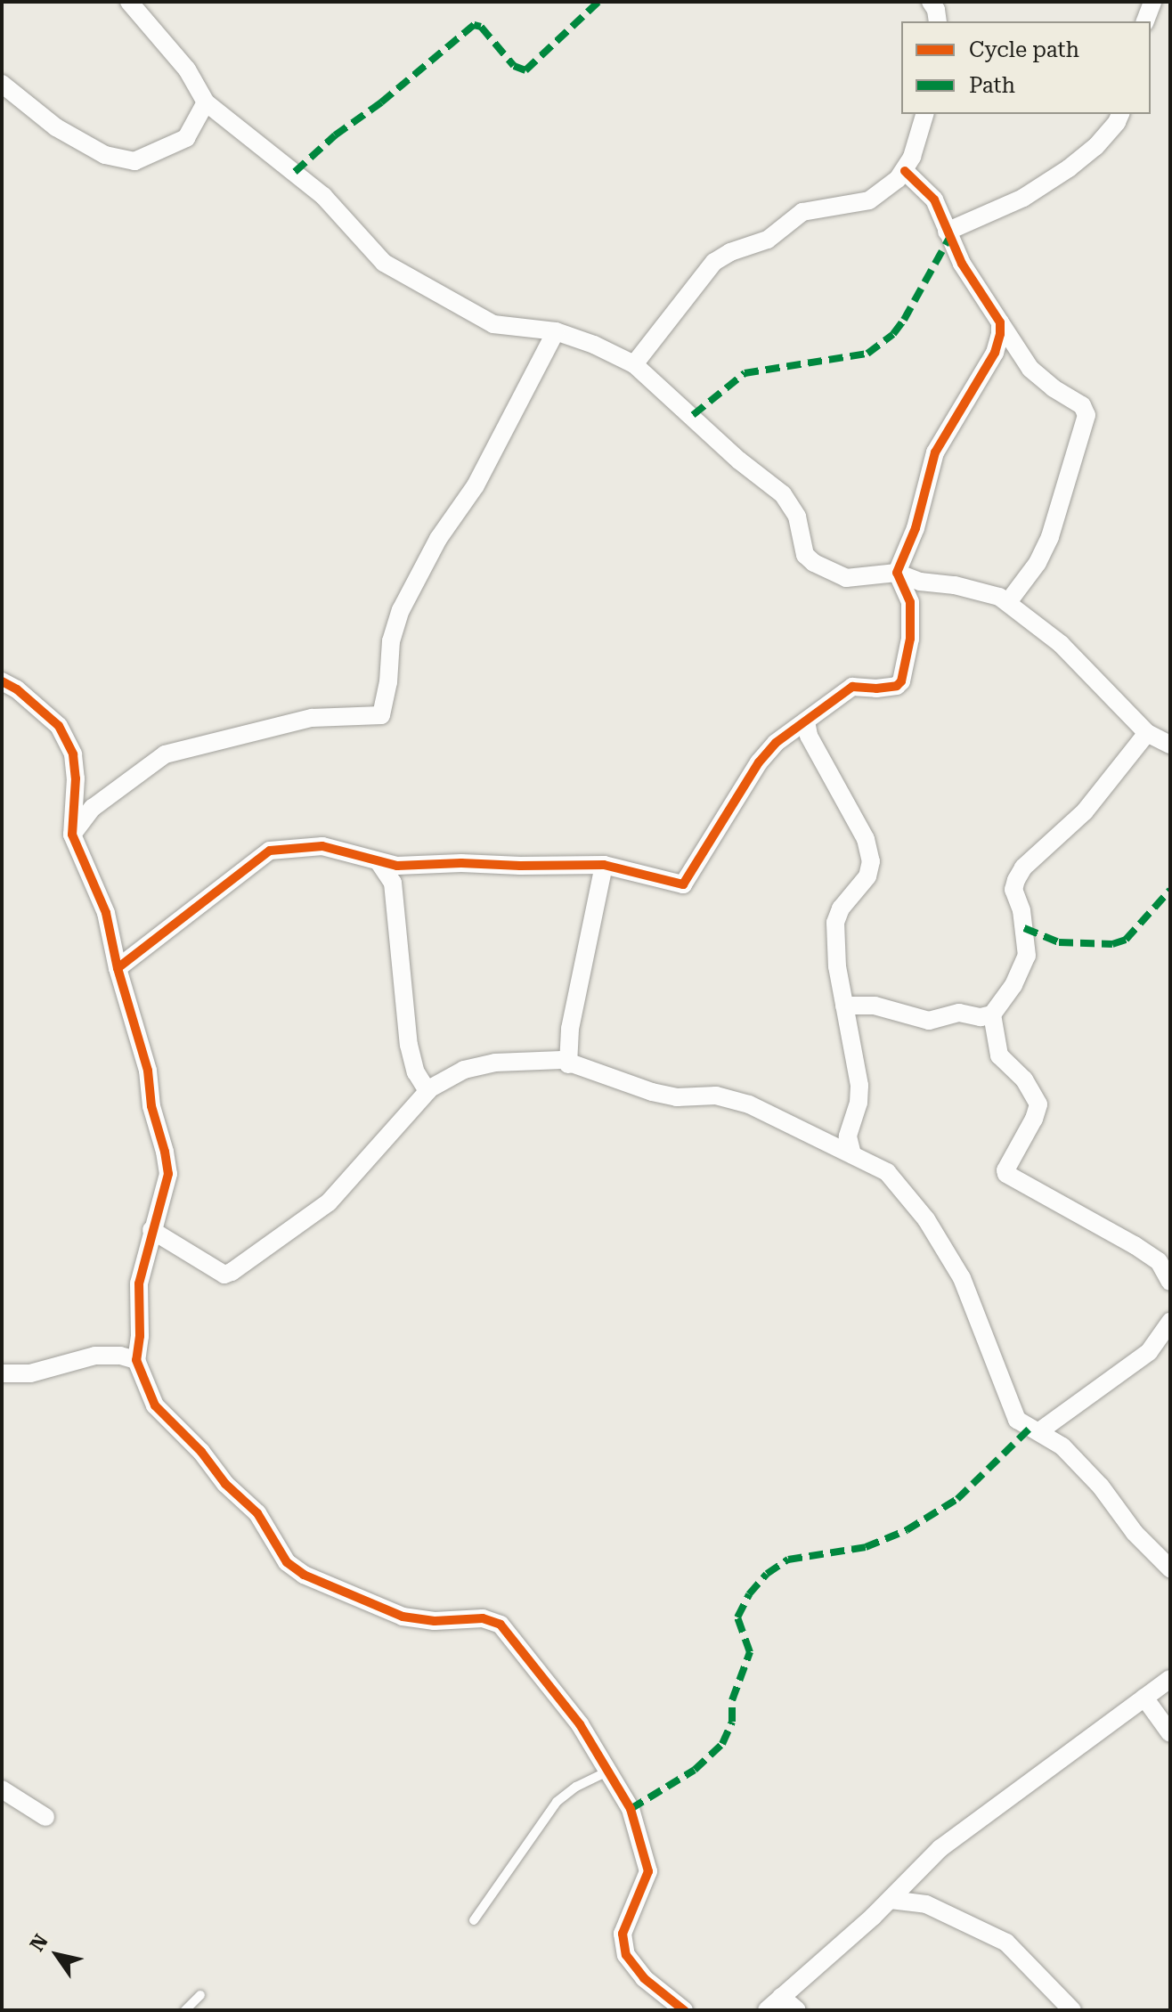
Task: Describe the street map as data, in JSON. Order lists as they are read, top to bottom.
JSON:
{
  "legend": ["Cycle path", "Path"],
  "north": "top left"
}
